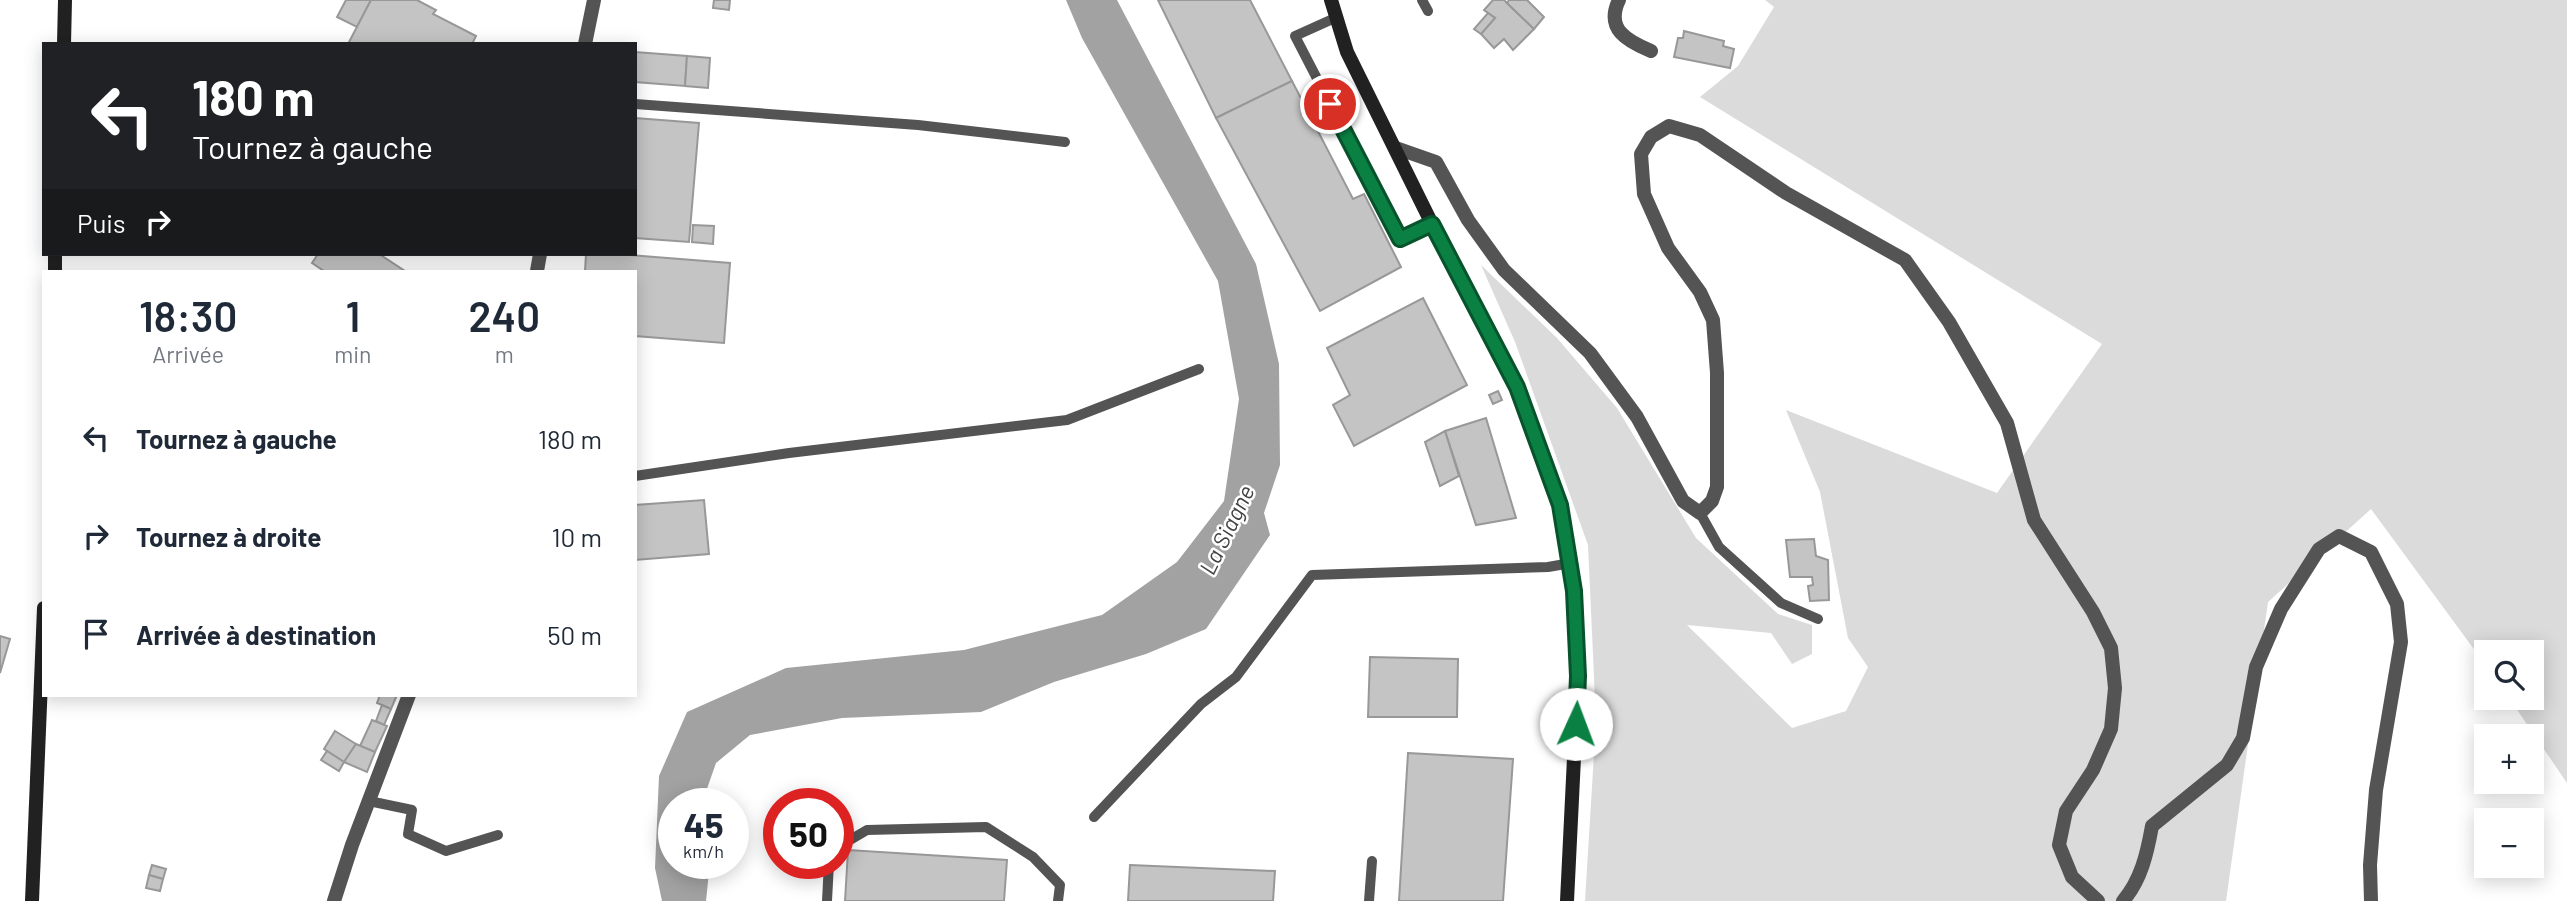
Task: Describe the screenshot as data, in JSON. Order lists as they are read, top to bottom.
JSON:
{
  "water": ["La Siagne"],
  "page": {
    "turn": ["180 m", "Tournez à gauche"],
    "then": "Puis",
    "eta": [
      "18:30",
      "Arrivée",
      "1",
      "min",
      "240",
      "m"
    ],
    "list": [
      {
        "name": "Tournez à gauche",
        "value": "180 m"
      },
      {
        "name": "Tournez à droite",
        "value": "10 m"
      },
      {
        "name": "Arrivée à destination",
        "value": "50 m"
      }
    ],
    "map_buttons": ["+", "−"],
    "speed": "45 km/h",
    "limit": "50"
  }
}
